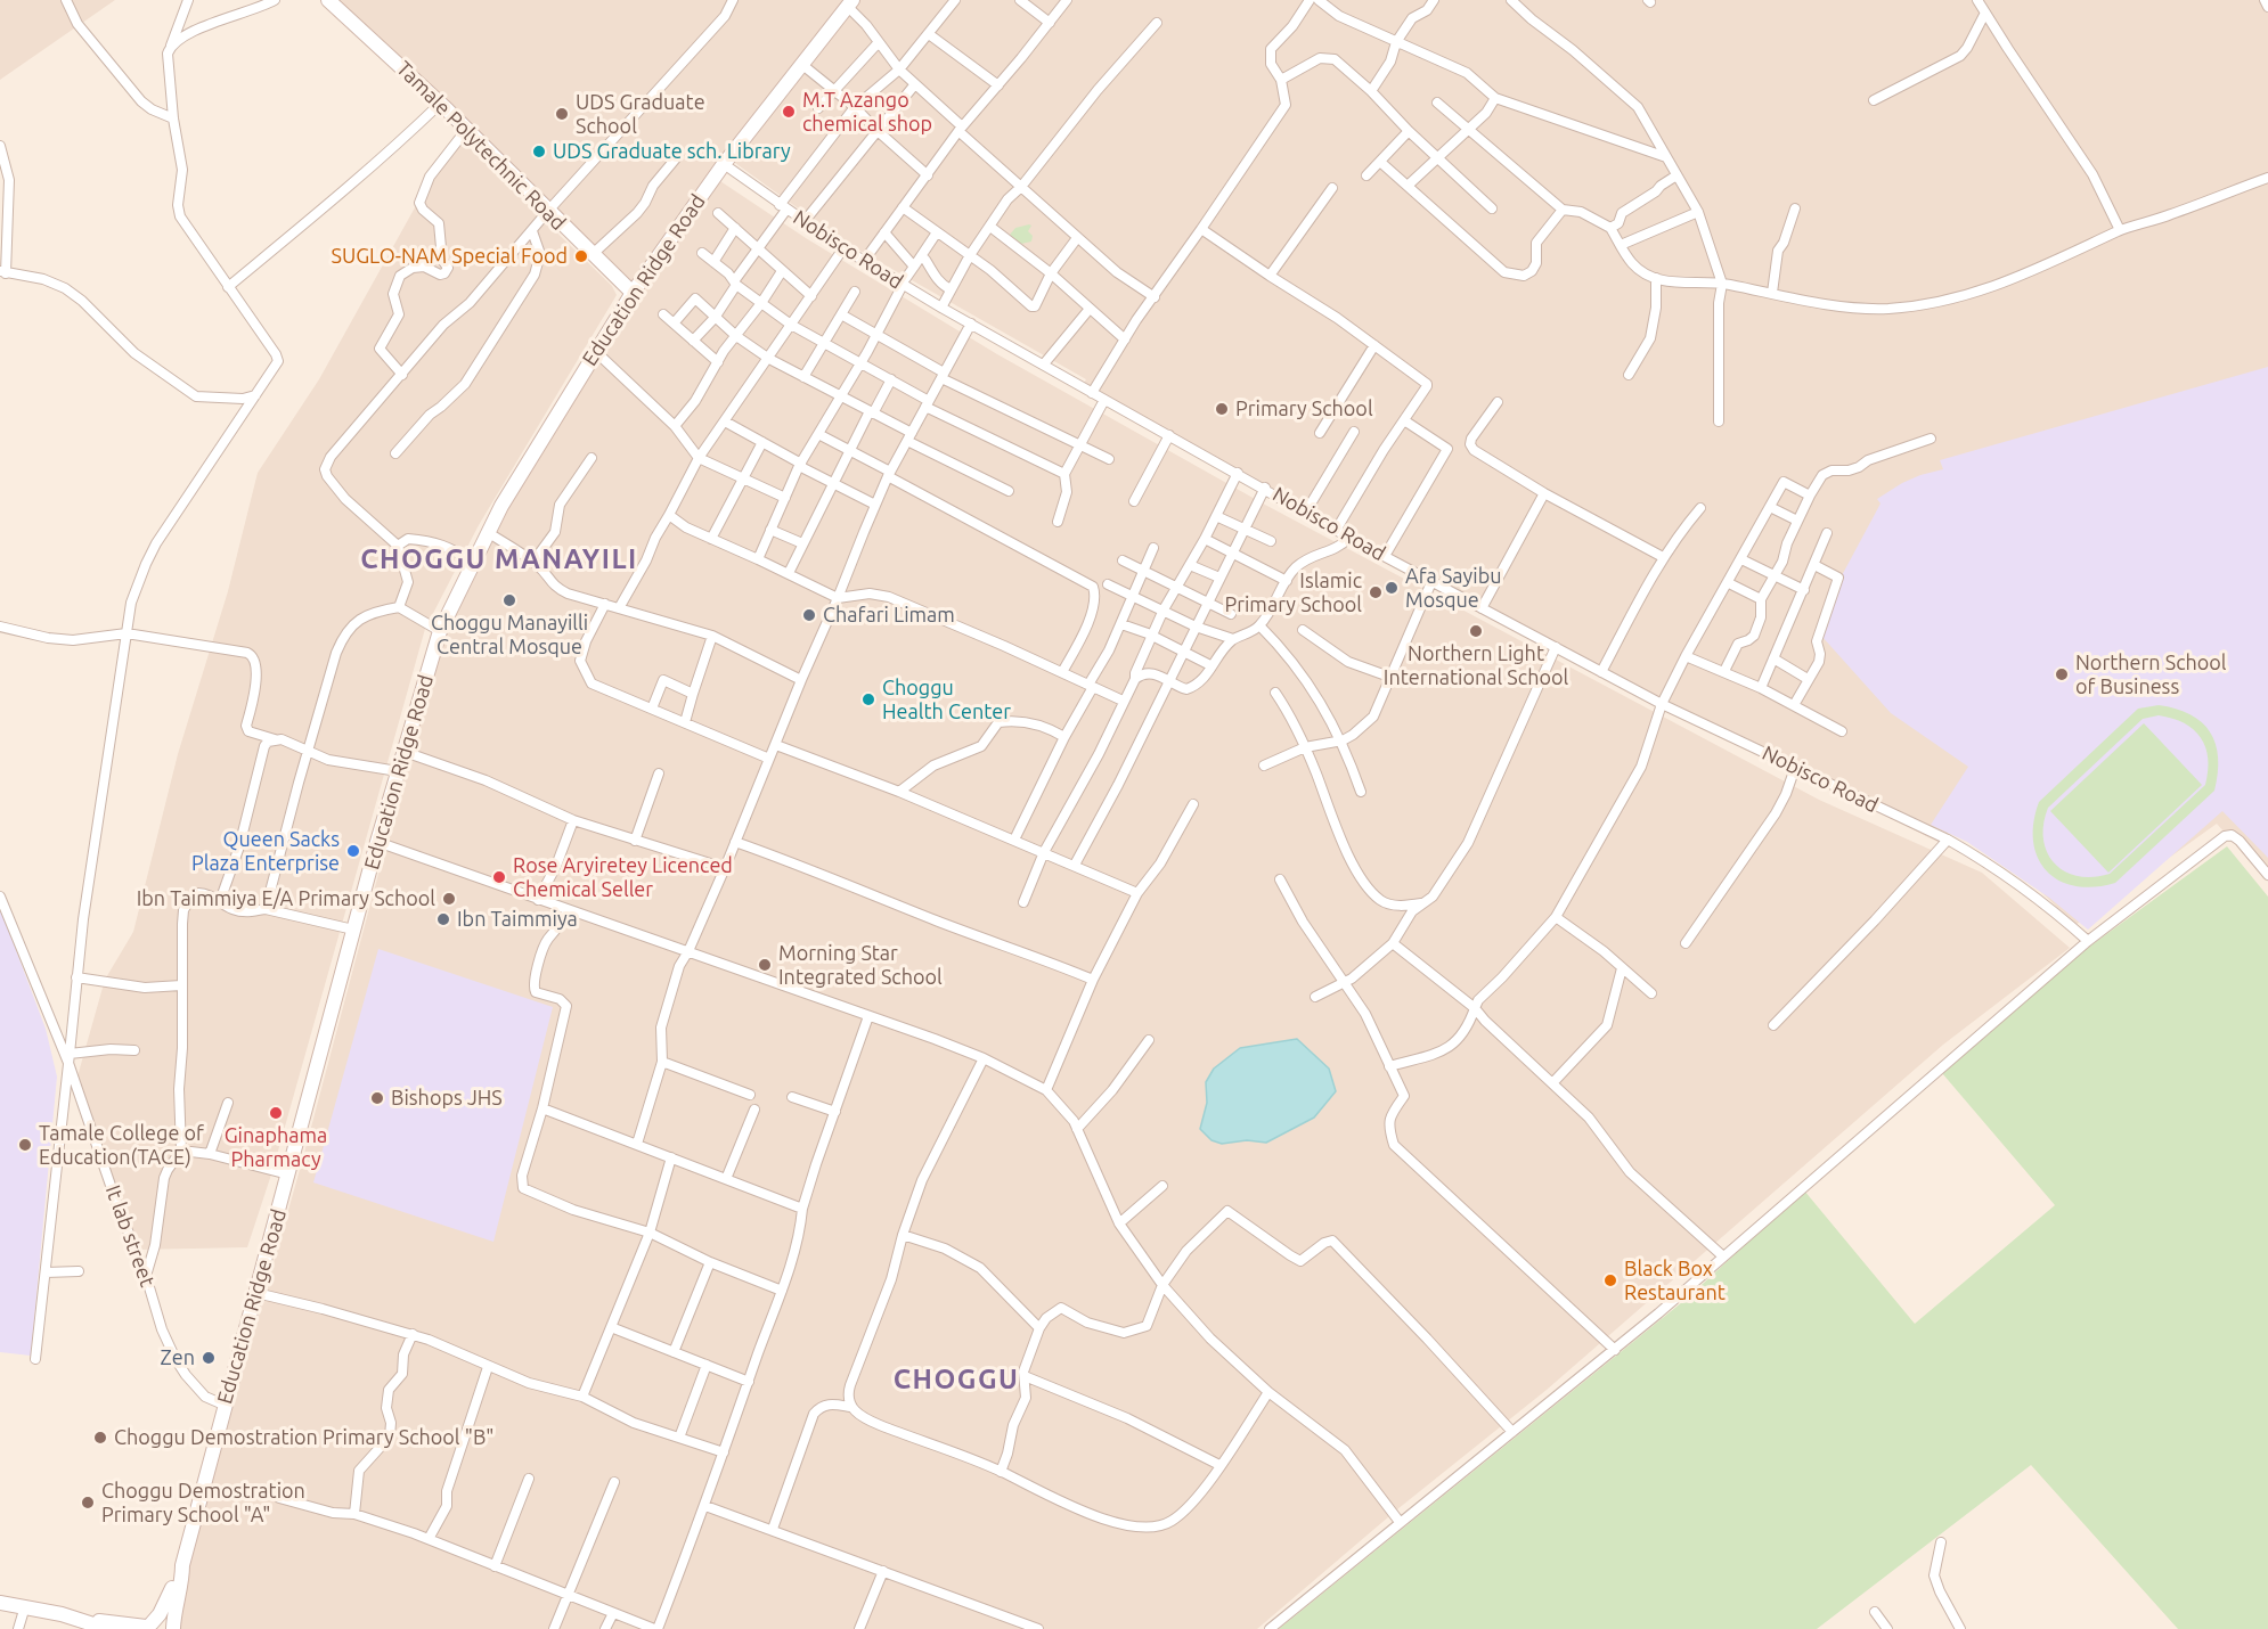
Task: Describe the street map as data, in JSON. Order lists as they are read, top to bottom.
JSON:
{
  "streets": {
    "main road": ["Tamale Polytechnic Road", "Education Ridge Road"],
    "street": ["Nobisco Road", "It lab street"]
  },
  "crossings": [
    ["Tamale Polytechnic Road", "Education Ridge Road"],
    ["Nobisco Road", "Education Ridge Road"],
    ["Education Ridge Road", "It lab street"]
  ],
  "districts": ["CHOGGU MANAYILI", "CHOGGU"],
  "places": [
    "M.T Azango chemical shop",
    "UDS Graduate School",
    "UDS Graduate sch. Library",
    "SUGLO-NAM Special Food",
    "Primary School",
    "Afa Sayibu Mosque",
    "Islamic Primary School",
    "Choggu Manayilli Central Mosque",
    "Chafari Limam",
    "Northern Light International School",
    "Northern School of Business",
    "Choggu Health Center",
    "Queen Sacks Plaza Enterprise",
    "Rose Aryiretey Licenced Chemical Seller",
    "Ibn Taimmiya E/A Primary School",
    "Ibn Taimmiya",
    "Morning Star Integrated School",
    "Bishops JHS",
    "Ginaphama Pharmacy",
    "Tamale College of Education(TACE)",
    "Black Box Restaurant",
    "Zen",
    "Choggu Demostration Primary School \"B\"",
    "Choggu Demostration Primary School \"A\""
  ]
}
